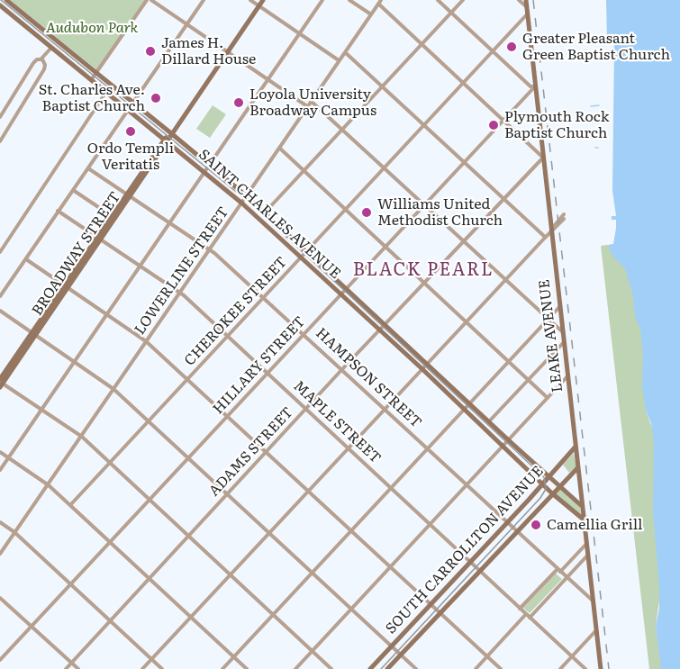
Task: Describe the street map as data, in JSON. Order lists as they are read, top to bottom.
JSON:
{
  "streets": {
    "main road": [
      "SAINT CHARLES AVENUE",
      "BROADWAY STREET",
      "LEAKE AVENUE",
      "SOUTH CARROLLTON AVENUE"
    ],
    "street": [
      "LOWERLINE STREET",
      "CHEROKEE STREET",
      "HILLARY STREET",
      "HAMPSON STREET",
      "MAPLE STREET",
      "ADAMS STREET"
    ]
  },
  "crossings": [
    ["SAINT CHARLES AVENUE", "BROADWAY STREET"],
    ["SAINT CHARLES AVENUE", "LOWERLINE STREET"],
    ["SAINT CHARLES AVENUE", "CHEROKEE STREET"],
    ["SAINT CHARLES AVENUE", "LEAKE AVENUE"],
    ["SAINT CHARLES AVENUE", "HILLARY STREET"],
    ["SAINT CHARLES AVENUE", "ADAMS STREET"],
    ["SAINT CHARLES AVENUE", "SOUTH CARROLLTON AVENUE"],
    ["BROADWAY STREET", "HAMPSON STREET"],
    ["BROADWAY STREET", "MAPLE STREET"],
    ["LOWERLINE STREET", "HAMPSON STREET"],
    ["LOWERLINE STREET", "MAPLE STREET"],
    ["CHEROKEE STREET", "LEAKE AVENUE"],
    ["CHEROKEE STREET", "HAMPSON STREET"],
    ["CHEROKEE STREET", "MAPLE STREET"],
    ["LEAKE AVENUE", "HILLARY STREET"],
    ["LEAKE AVENUE", "HAMPSON STREET"],
    ["LEAKE AVENUE", "ADAMS STREET"],
    ["LEAKE AVENUE", "SOUTH CARROLLTON AVENUE"],
    ["HILLARY STREET", "HAMPSON STREET"],
    ["HILLARY STREET", "MAPLE STREET"],
    ["HAMPSON STREET", "ADAMS STREET"],
    ["HAMPSON STREET", "SOUTH CARROLLTON AVENUE"],
    ["MAPLE STREET", "ADAMS STREET"],
    ["MAPLE STREET", "SOUTH CARROLLTON AVENUE"]
  ],
  "districts": ["BLACK PEARL"],
  "parks": ["Audubon Park"],
  "places": [
    "Greater Pleasant Green Baptist Church",
    "James H. Dillard House",
    "St. Charles Ave. Baptist Church",
    "Loyola University Broadway Campus",
    "Plymouth Rock Baptist Church",
    "Ordo Templi Veritatis",
    "Williams United Methodist Church",
    "Camellia Grill"
  ]
}
